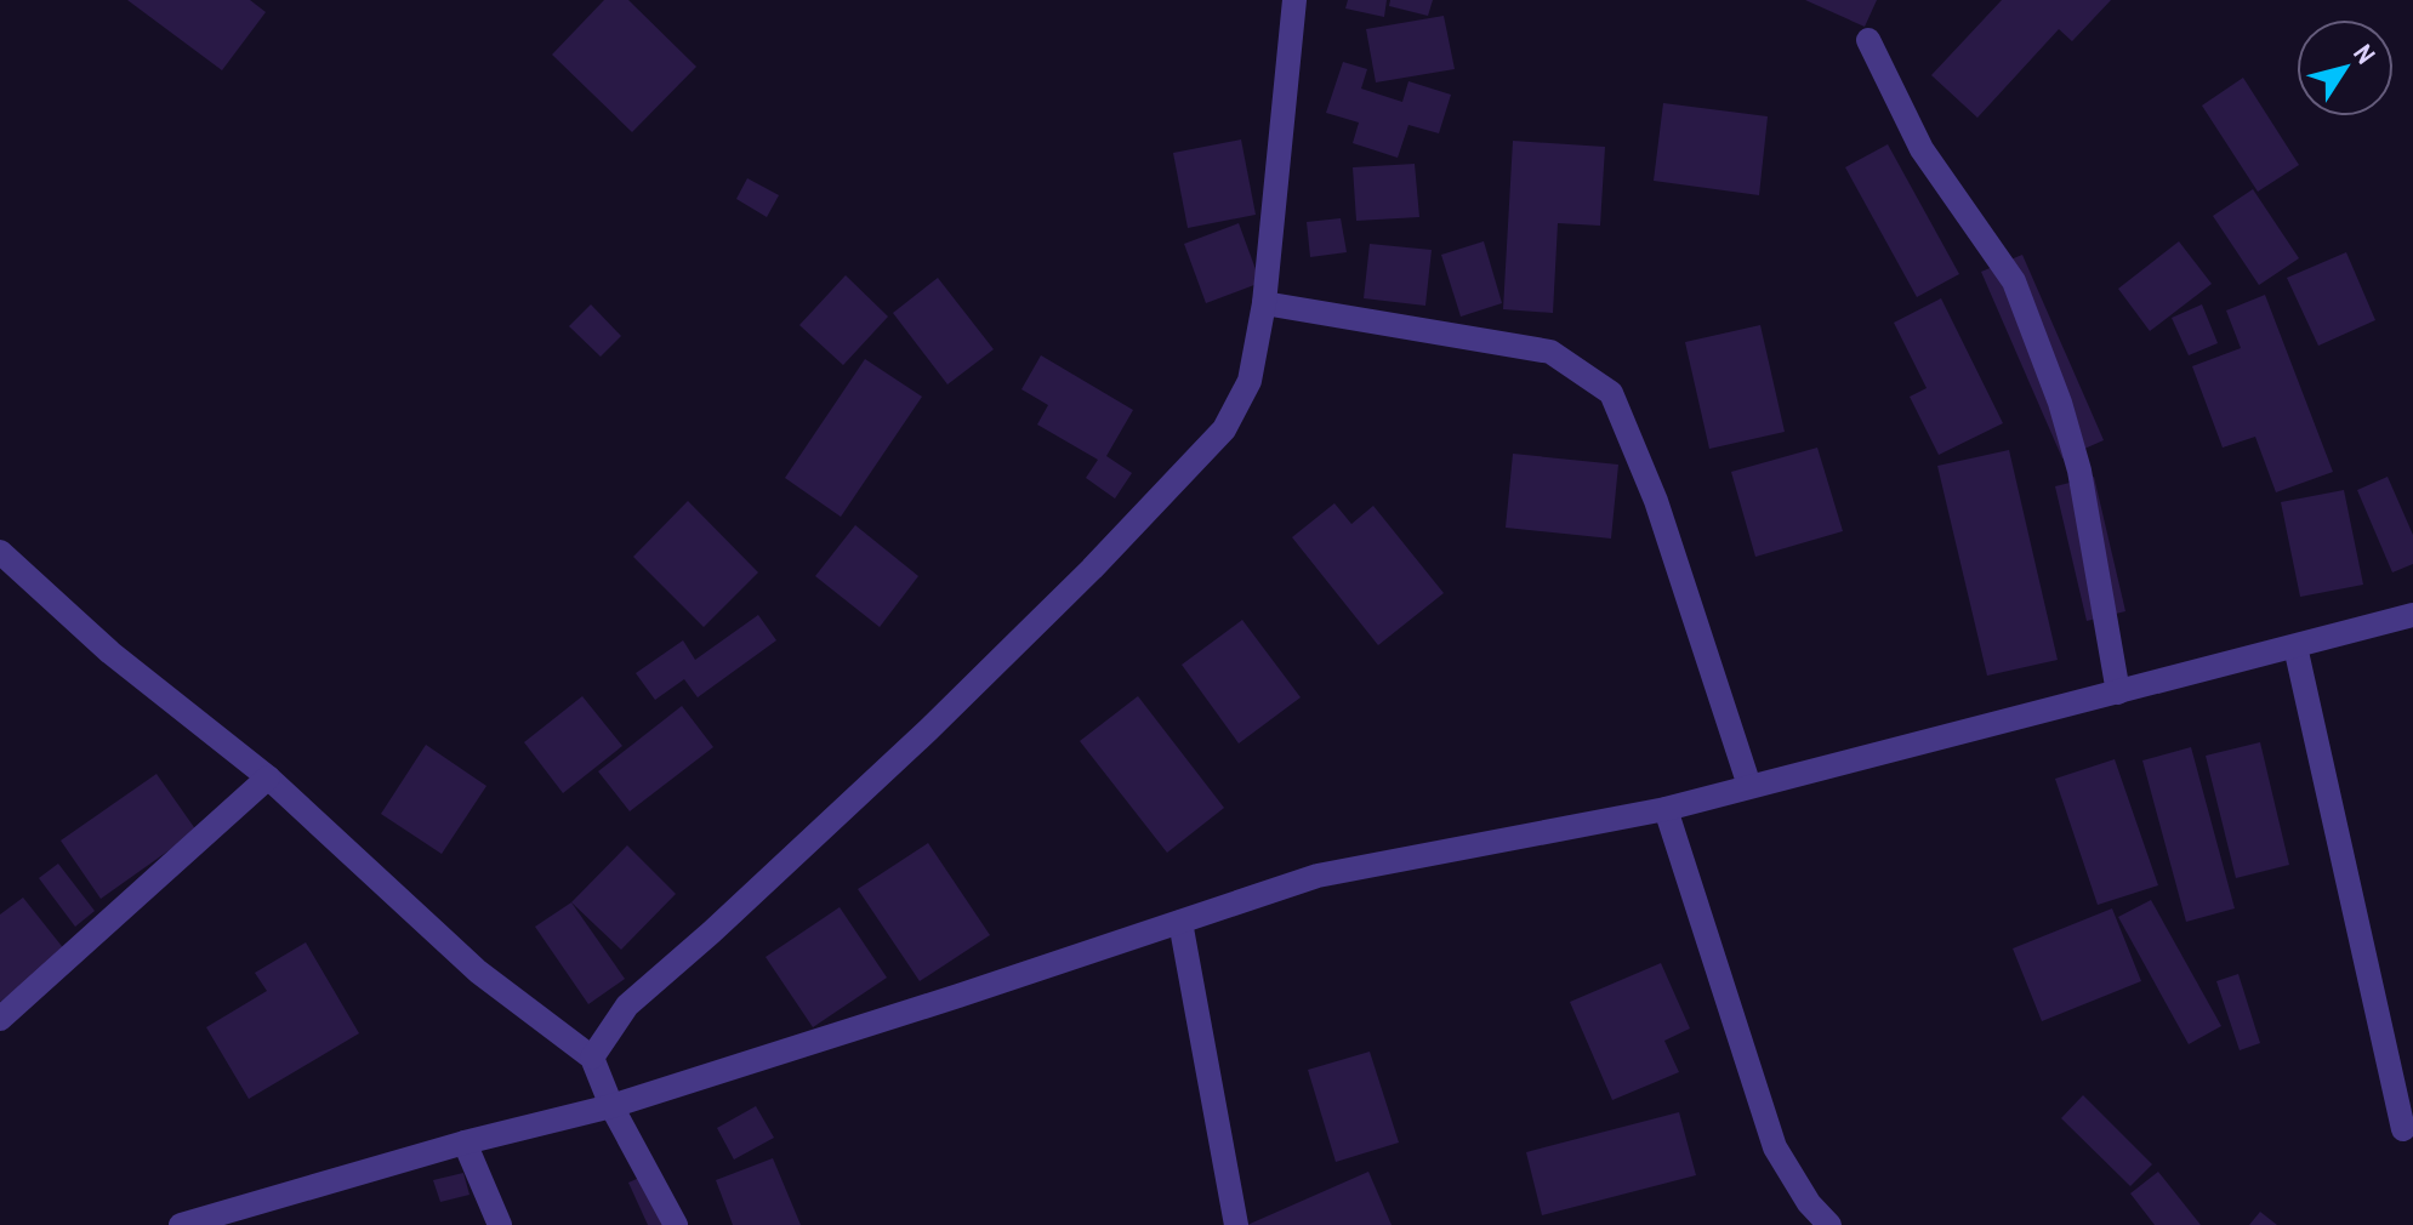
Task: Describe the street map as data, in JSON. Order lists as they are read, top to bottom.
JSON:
{
  "north": "top right"
}
